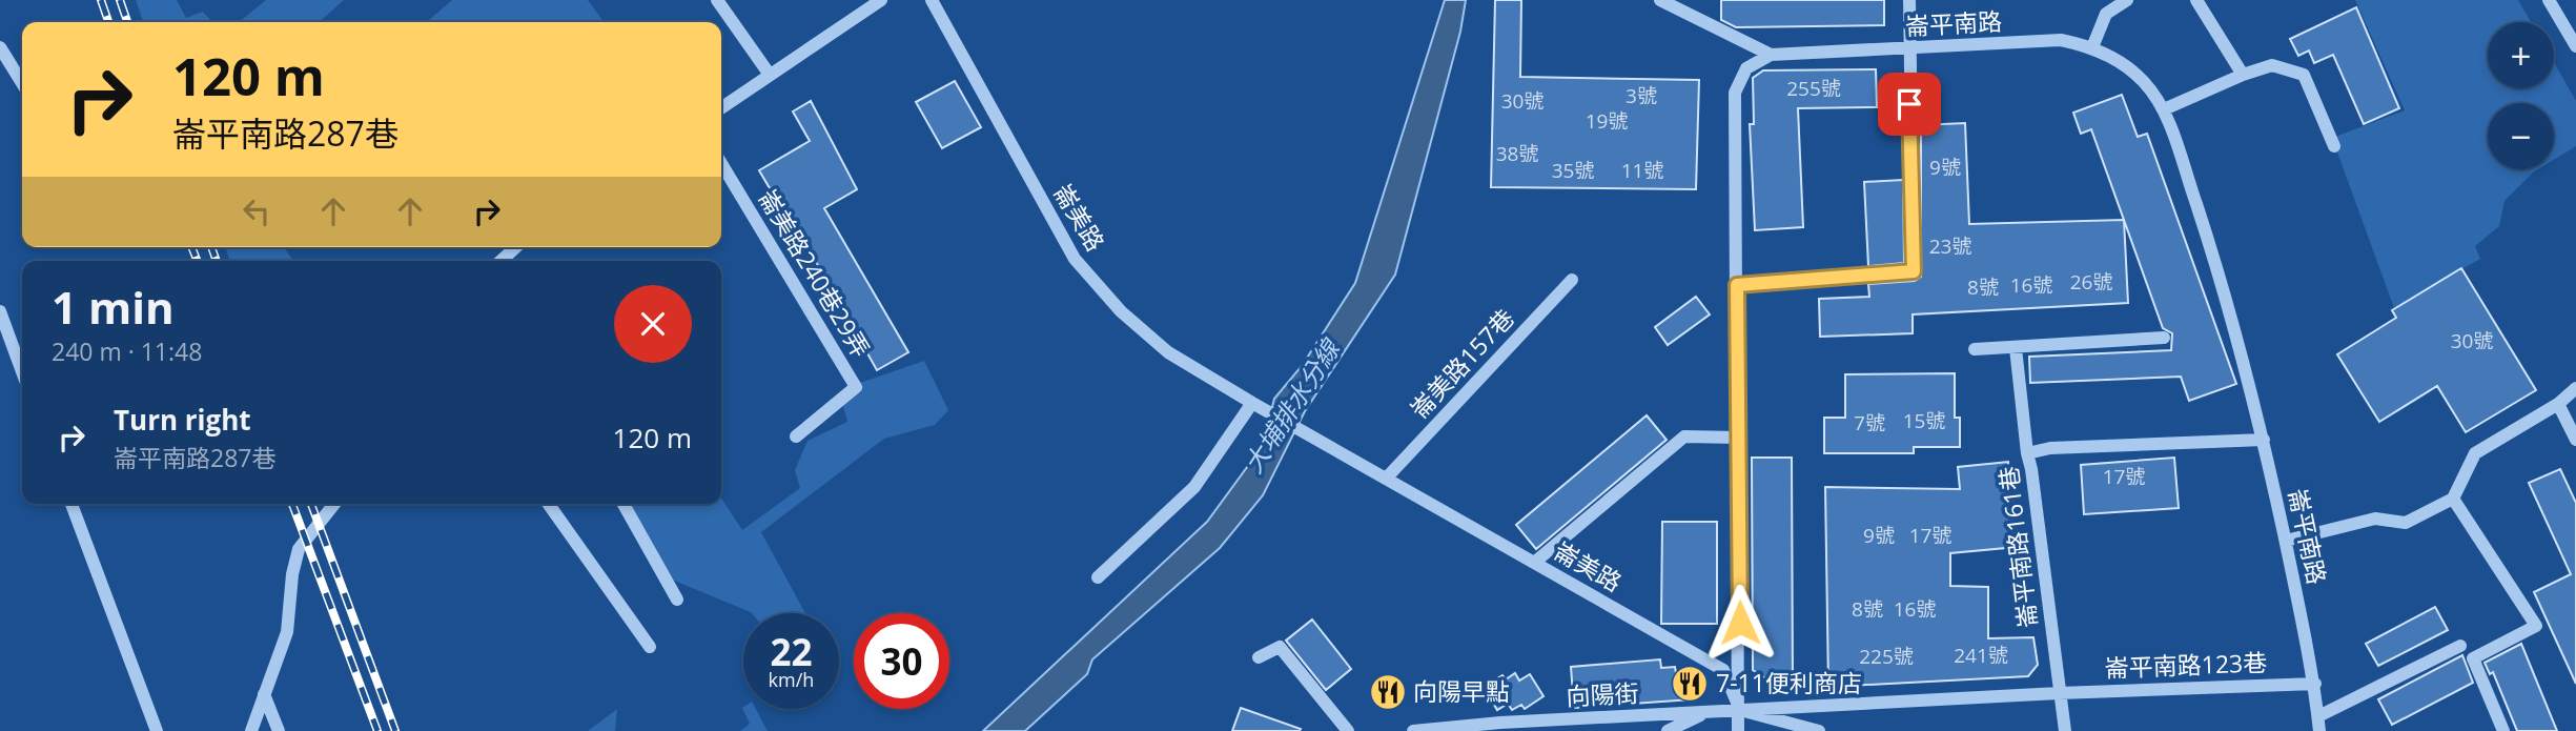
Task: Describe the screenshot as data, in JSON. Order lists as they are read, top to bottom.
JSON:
{
  "streets": {
    "street": [
      "崙平南路",
      "崙美路",
      "崙美路240巷29弄",
      "崙美路157巷",
      "崙平南路161巷",
      "崙平南路123巷",
      "向陽街"
    ]
  },
  "crossings": [
    ["崙平南路", "崙平南路161巷"],
    ["崙平南路", "崙平南路123巷"],
    ["崙美路", "崙美路157巷"],
    ["崙美路", "向陽街"],
    ["崙平南路161巷", "崙平南路123巷"],
    ["崙平南路161巷", "向陽街"],
    ["崙平南路123巷", "向陽街"]
  ],
  "water": ["大埔排水分線"],
  "places": {
    "restaurant": ["7-11便利商店", "向陽早點"]
  },
  "house_numbers": [
    "255號",
    "3號",
    "30號",
    "19號",
    "38號",
    "9號",
    "35號",
    "11號",
    "23號",
    "26號",
    "16號",
    "8號",
    "30號",
    "15號",
    "7號",
    "17號",
    "9號",
    "17號",
    "8號",
    "16號",
    "241號",
    "225號"
  ],
  "page": {
    "map_buttons": ["+", "−"],
    "turn": ["120 m", "崙平南路287巷"],
    "heading": ["1 min", "240 m · 11:48"],
    "list": [
      {
        "name": "Turn right",
        "note": "崙平南路287巷",
        "value": "120 m"
      }
    ],
    "speed": "22 km/h",
    "limit": "30"
  }
}
